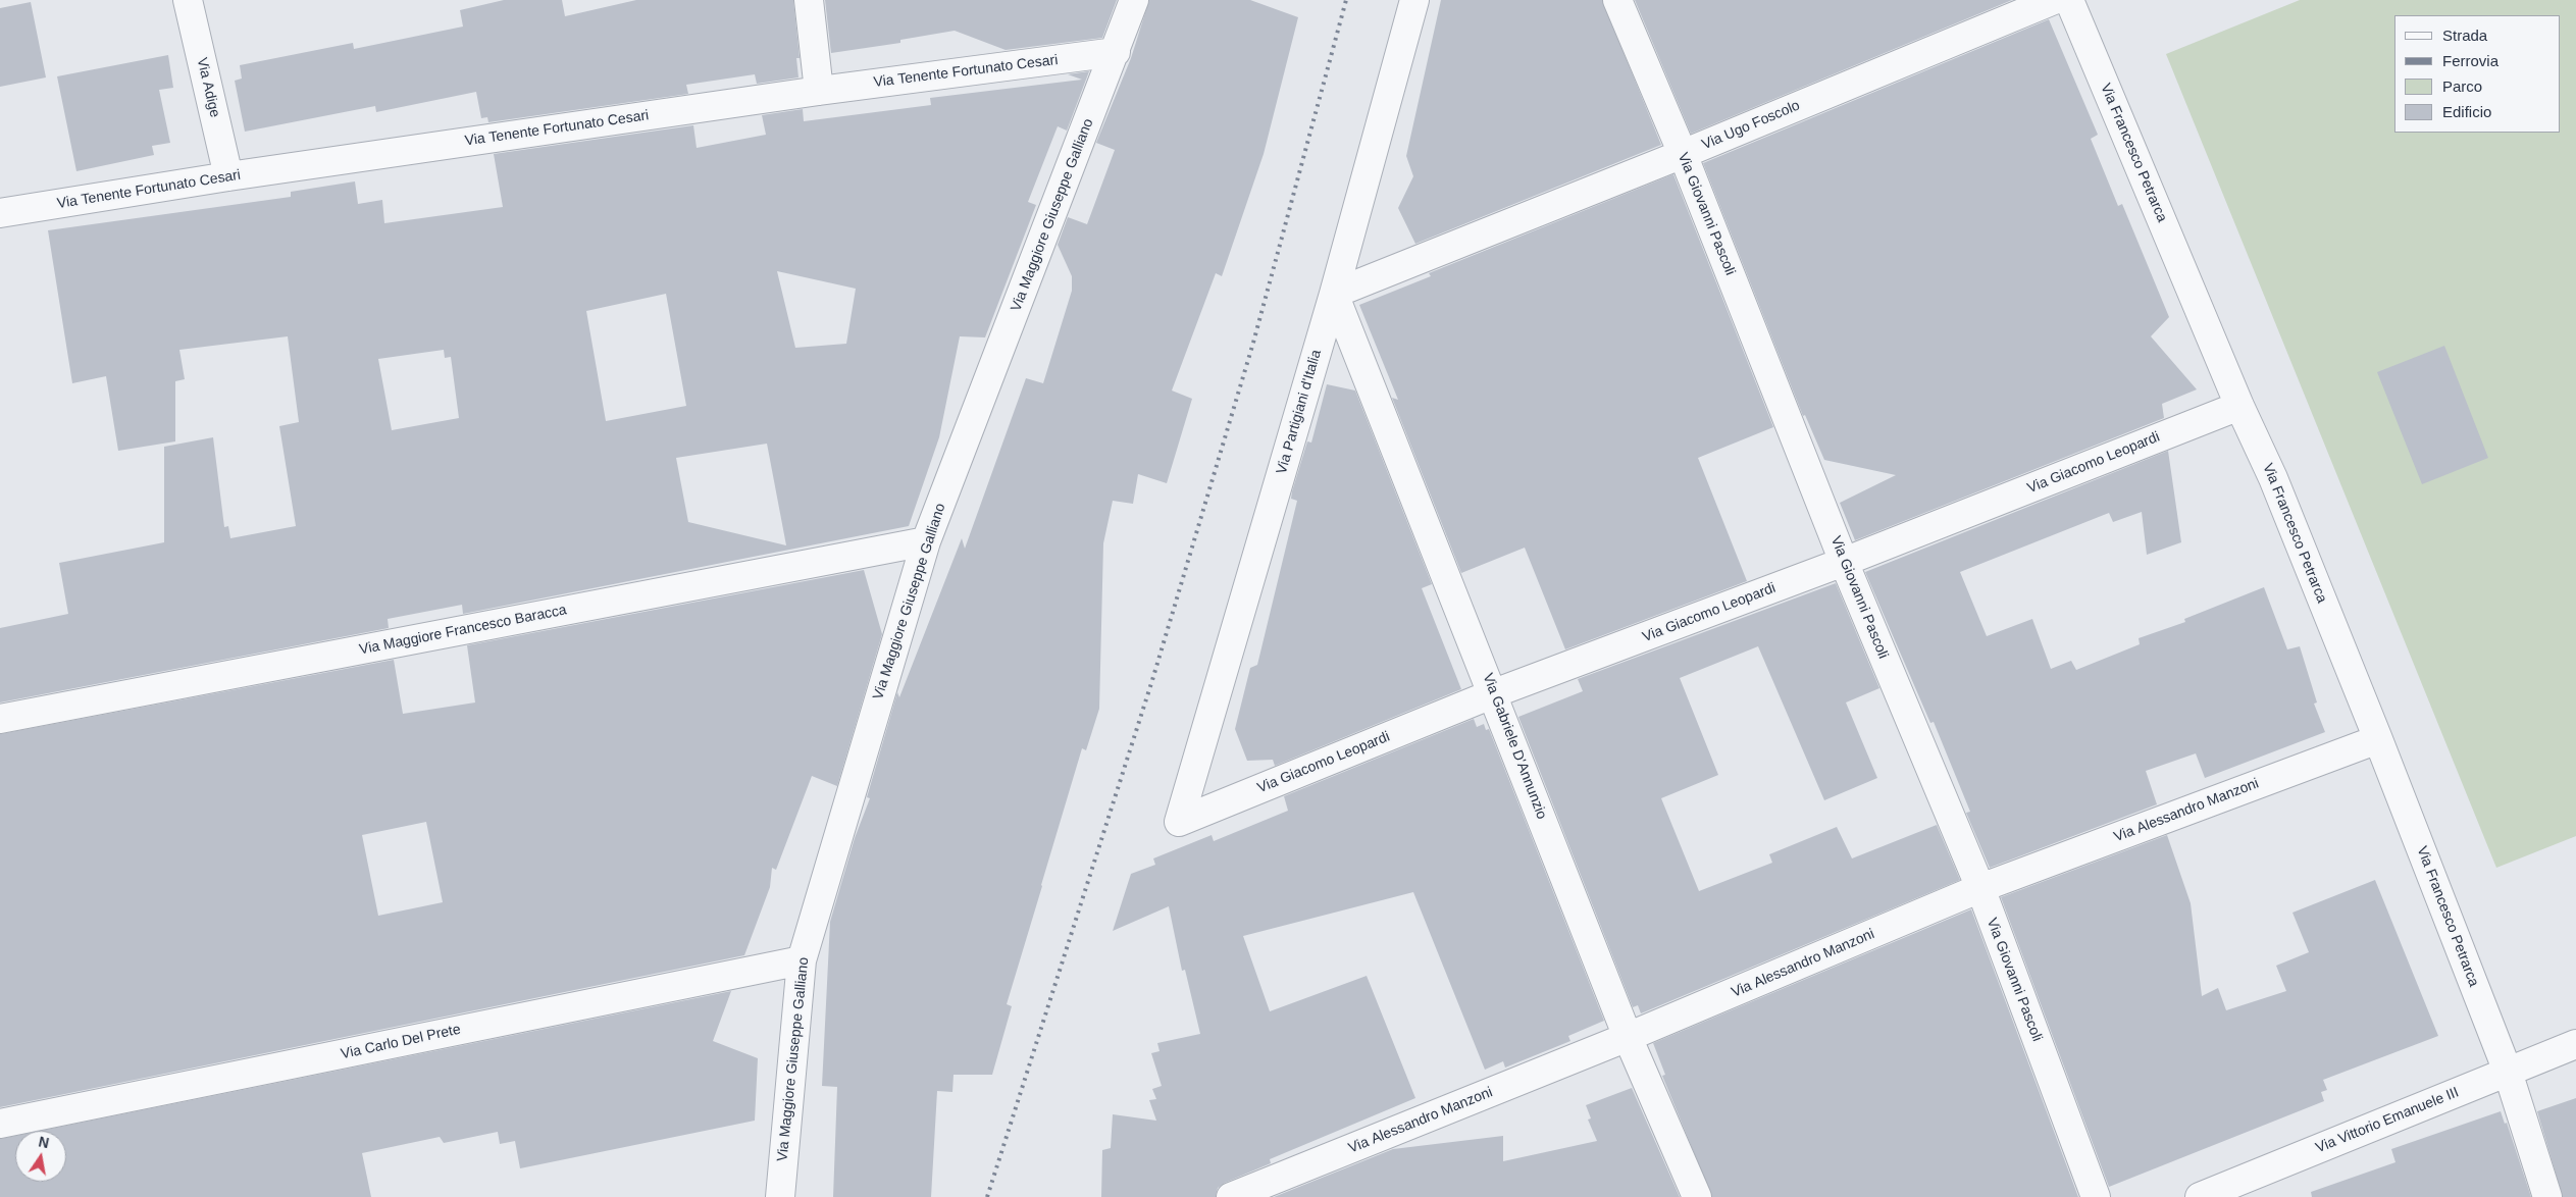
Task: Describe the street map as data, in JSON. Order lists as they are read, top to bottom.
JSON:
{
  "streets": {
    "street": [
      "Via Tenente Fortunato Cesari",
      "Via Adige",
      "Via Ugo Foscolo",
      "Via Francesco Petrarca",
      "Via Giovanni Pascoli",
      "Via Maggiore Giuseppe Galliano",
      "Via Partigiani d'Italia",
      "Via Giacomo Leopardi",
      "Via Maggiore Francesco Baracca",
      "Via Gabriele D'Annunzio",
      "Via Alessandro Manzoni",
      "Via Carlo Del Prete",
      "Via Vittorio Emanuele III"
    ]
  },
  "crossings": [
    ["Via Tenente Fortunato Cesari", "Via Adige"],
    ["Via Tenente Fortunato Cesari", "Via Maggiore Giuseppe Galliano"],
    ["Via Ugo Foscolo", "Via Giovanni Pascoli"],
    ["Via Ugo Foscolo", "Via Partigiani d'Italia"],
    ["Via Ugo Foscolo", "Via Gabriele D'Annunzio"],
    ["Via Francesco Petrarca", "Via Giacomo Leopardi"],
    ["Via Francesco Petrarca", "Via Alessandro Manzoni"],
    ["Via Francesco Petrarca", "Via Vittorio Emanuele III"],
    ["Via Giovanni Pascoli", "Via Giacomo Leopardi"],
    ["Via Giovanni Pascoli", "Via Alessandro Manzoni"],
    ["Via Maggiore Giuseppe Galliano", "Via Maggiore Francesco Baracca"],
    ["Via Maggiore Giuseppe Galliano", "Via Carlo Del Prete"],
    ["Via Partigiani d'Italia", "Via Giacomo Leopardi"],
    ["Via Partigiani d'Italia", "Via Gabriele D'Annunzio"],
    ["Via Giacomo Leopardi", "Via Gabriele D'Annunzio"],
    ["Via Gabriele D'Annunzio", "Via Alessandro Manzoni"]
  ],
  "legend": [
    "Strada",
    "Ferrovia",
    "Parco",
    "Edificio"
  ],
  "north": "top"
}
